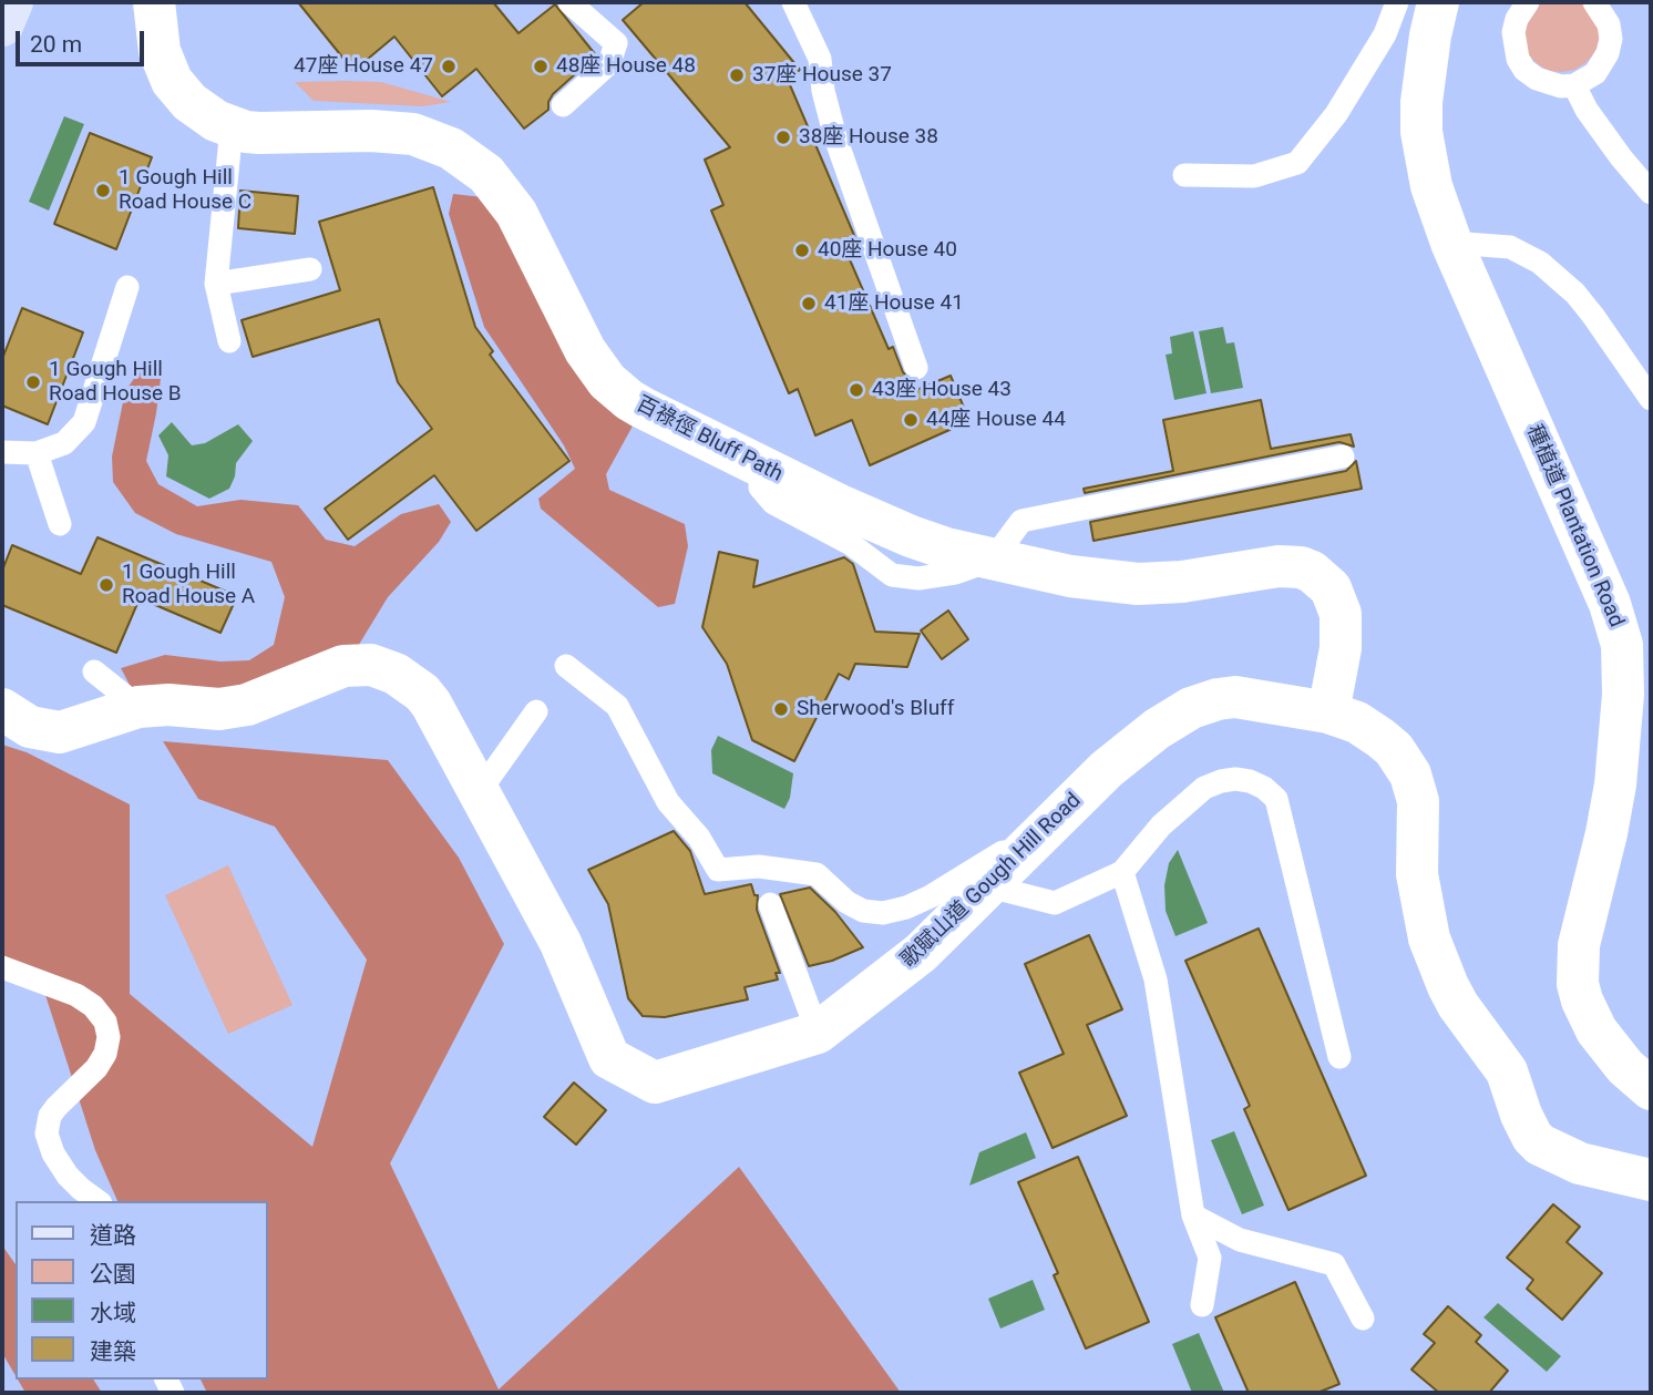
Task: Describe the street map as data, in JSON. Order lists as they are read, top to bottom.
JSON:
{
  "streets": {
    "street": ["百祿徑 Bluff Path", "種植道 Plantation Road", "歌賦山道 Gough Hill Road"]
  },
  "crossings": [
    ["百祿徑 Bluff Path", "歌賦山道 Gough Hill Road"]
  ],
  "places": [
    "47座 House 47",
    "48座 House 48",
    "37座 House 37",
    "38座 House 38",
    "1 Gough Hill Road House C",
    "40座 House 40",
    "41座 House 41",
    "1 Gough Hill Road House B",
    "43座 House 43",
    "44座 House 44",
    "1 Gough Hill Road House A",
    "Sherwood's Bluff"
  ],
  "legend": [
    "道路",
    "公園",
    "水域",
    "建築"
  ],
  "scale_bar": "20 m"
}
